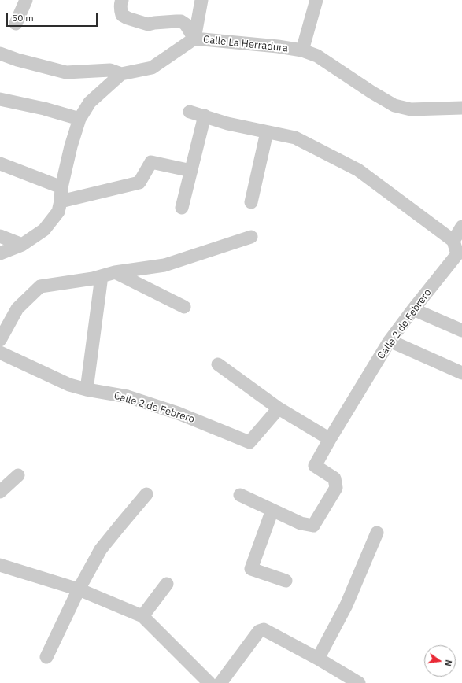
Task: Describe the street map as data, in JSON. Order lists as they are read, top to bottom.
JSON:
{
  "streets": {
    "street": ["Calle La Herradura", "Calle 2 de Febrero"]
  },
  "scale_bar": "50 m",
  "north": "right"
}
